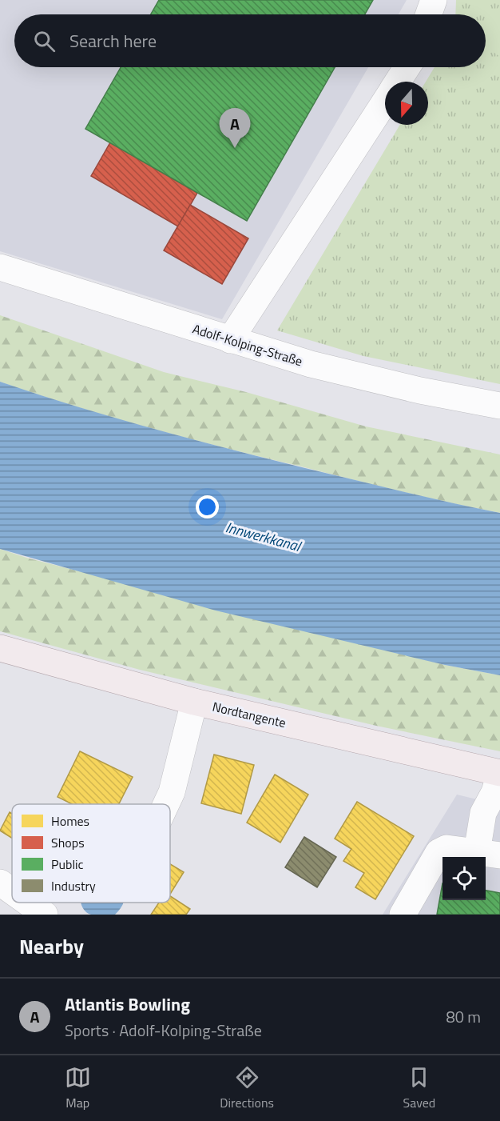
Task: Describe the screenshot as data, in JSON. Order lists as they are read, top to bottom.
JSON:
{
  "streets": {
    "main road": ["Nordtangente"],
    "street": ["Adolf-Kolping-Straße"]
  },
  "water": ["Innwerkkanal"],
  "legend": [
    "Homes",
    "Shops",
    "Public",
    "Industry"
  ],
  "north": "bottom",
  "page": {
    "search": "Search here",
    "pins": "A",
    "heading": "Nearby",
    "list": [
      {
        "mark": "A",
        "name": "Atlantis Bowling",
        "note": "Sports · Adolf-Kolping-Straße",
        "value": "80 m"
      }
    ],
    "nav": ["Map", "Directions", "Saved"]
  }
}
